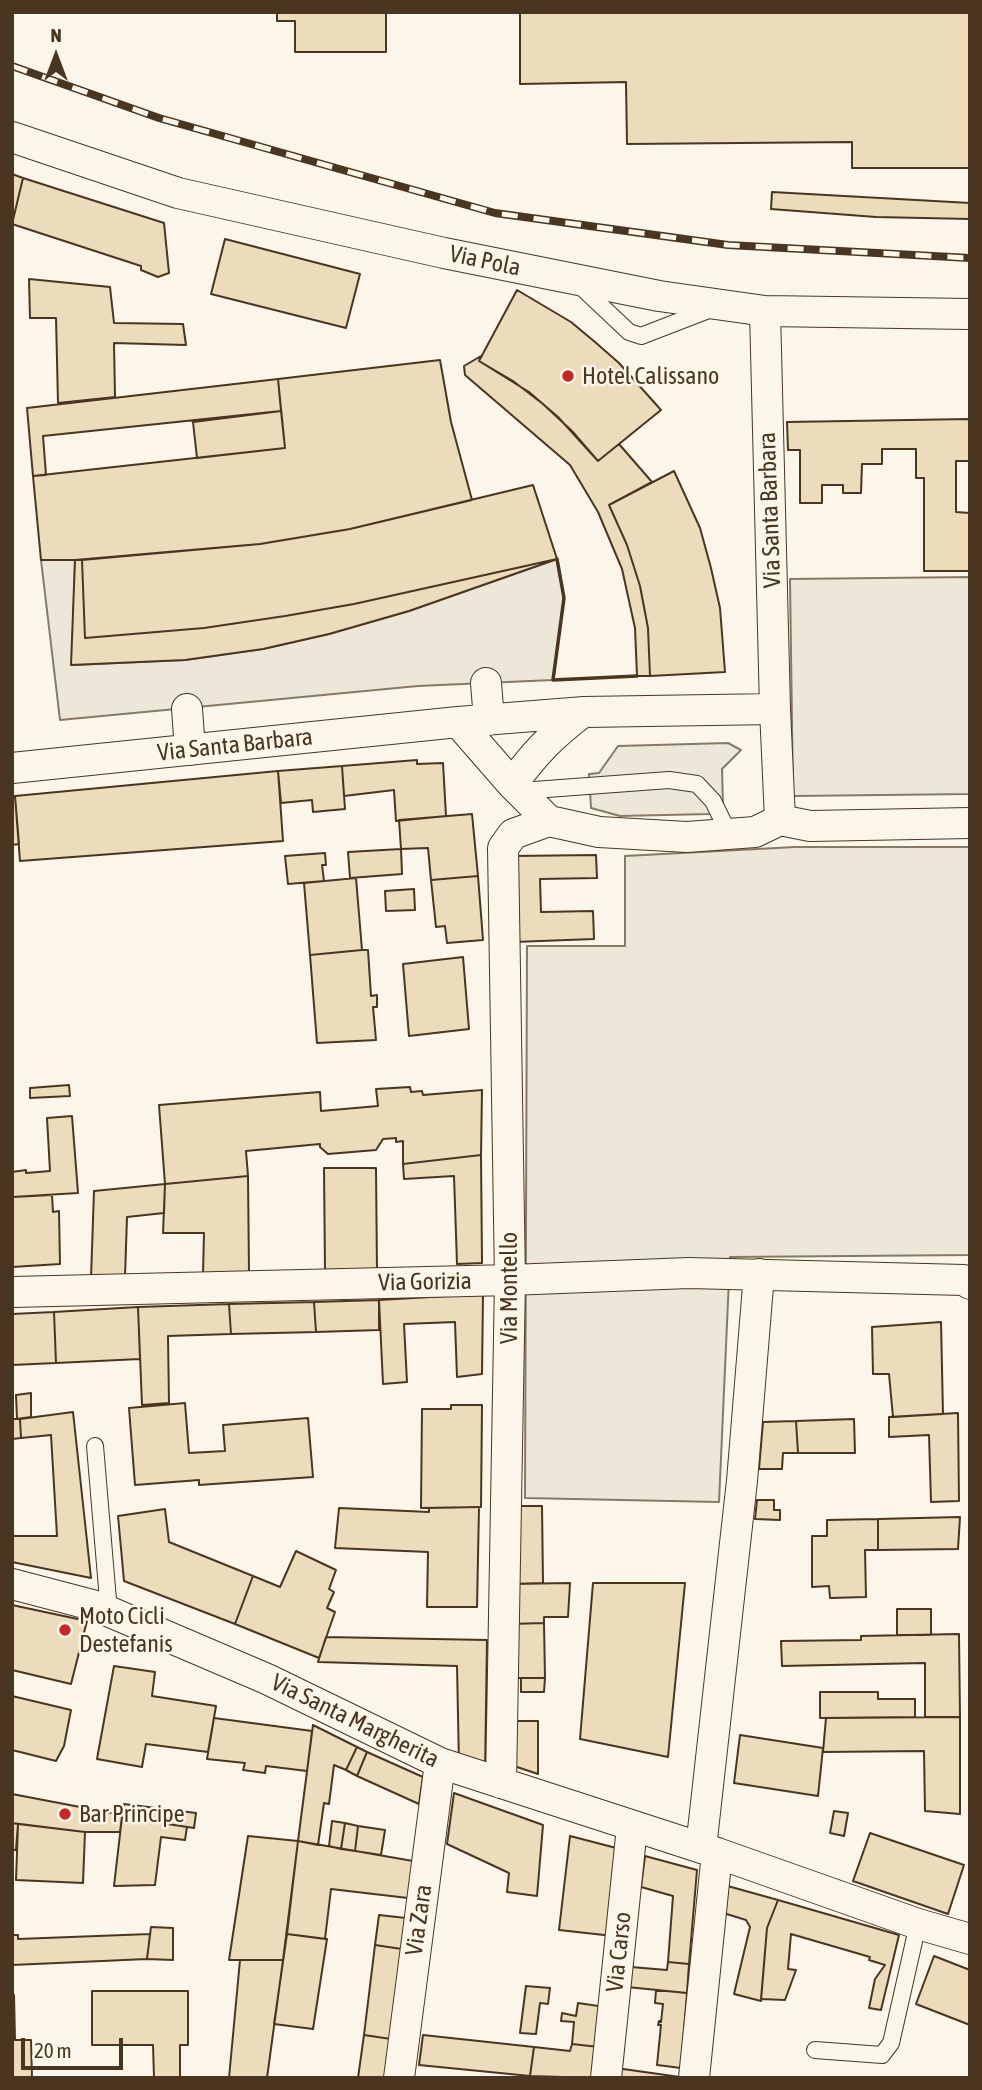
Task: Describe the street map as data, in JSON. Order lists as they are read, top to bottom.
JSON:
{
  "streets": {
    "street": [
      "Via Pola",
      "Via Santa Barbara",
      "Via Gorizia",
      "Via Montello",
      "Via Santa Margherita",
      "Via Zara",
      "Via Carso"
    ]
  },
  "crossings": [
    ["Via Pola", "Via Santa Barbara"],
    ["Via Gorizia", "Via Montello"],
    ["Via Montello", "Via Santa Margherita"],
    ["Via Santa Margherita", "Via Zara"],
    ["Via Santa Margherita", "Via Carso"]
  ],
  "places": ["Hotel Calissano", "Moto Cicli Destefanis", "Bar Principe"],
  "scale_bar": "20 m",
  "north": "top"
}
